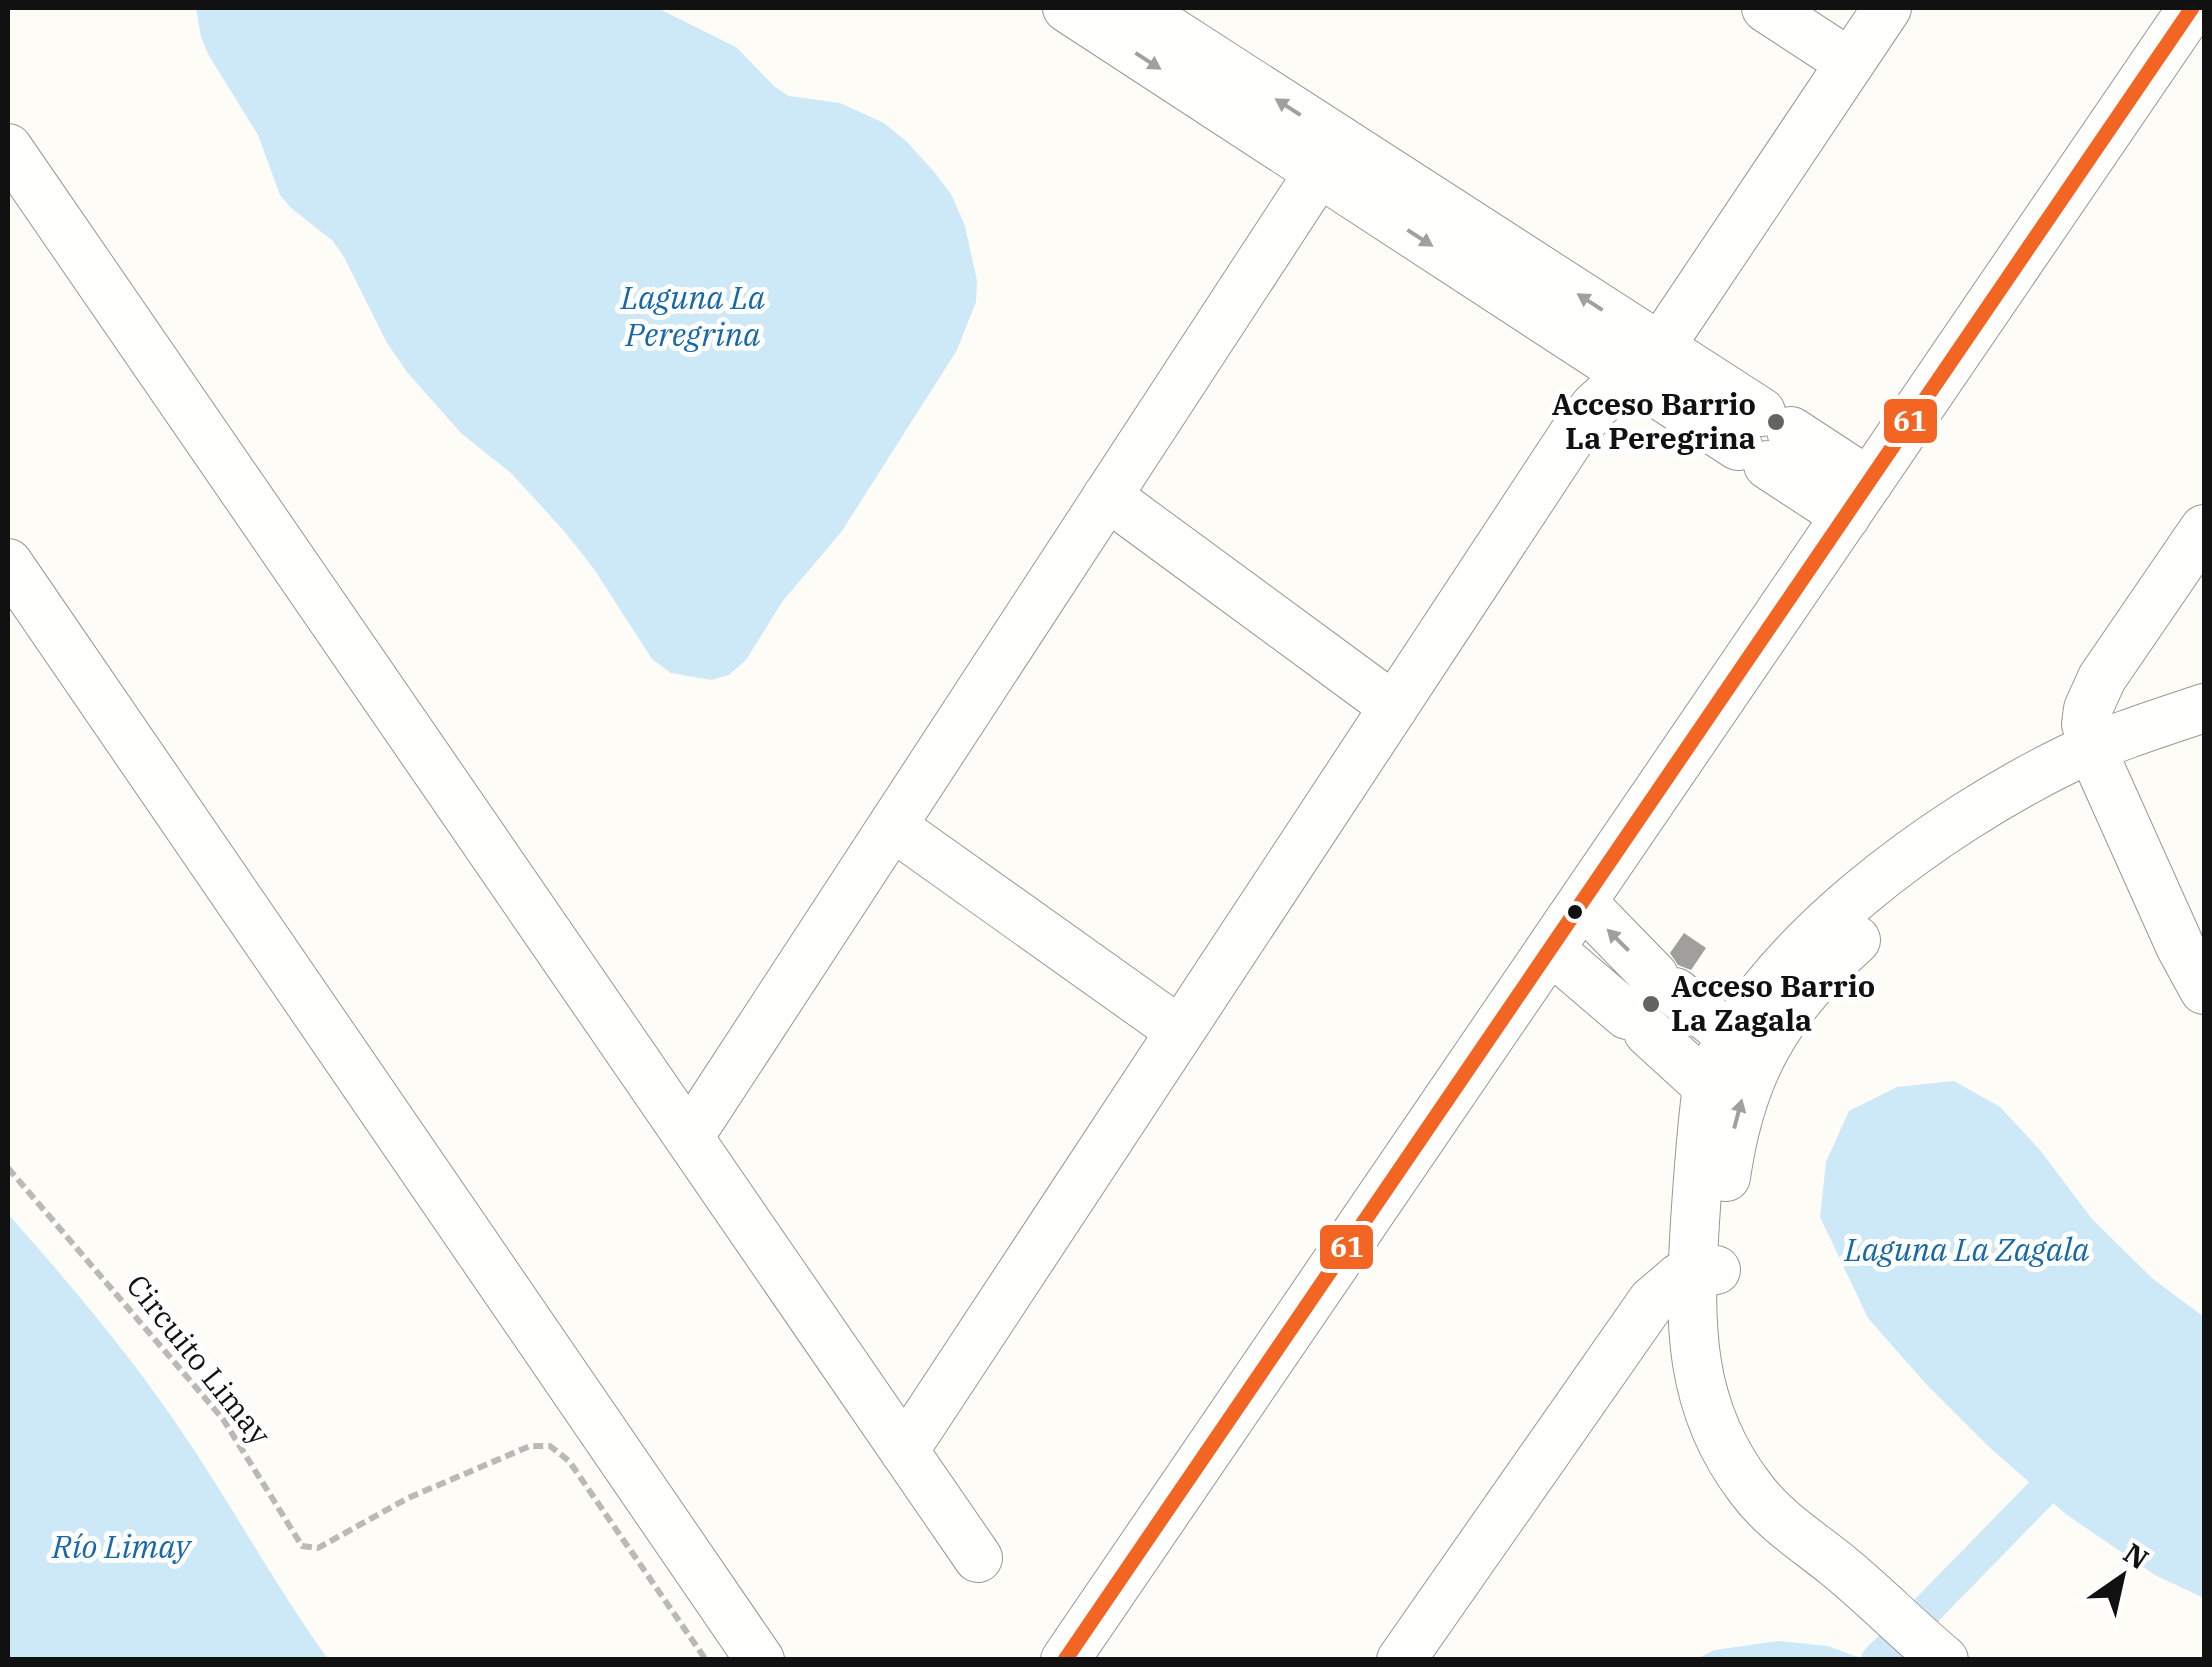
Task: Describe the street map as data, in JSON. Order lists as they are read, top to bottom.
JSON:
{
  "streets": {
    "path": ["Circuito Limay"]
  },
  "water": ["Laguna La Peregrina", "Laguna La Zagala", "Río Limay"],
  "places": ["Acceso Barrio La Peregrina", "Acceso Barrio La Zagala"],
  "lines": ["transit line 61"],
  "north": "top right"
}
